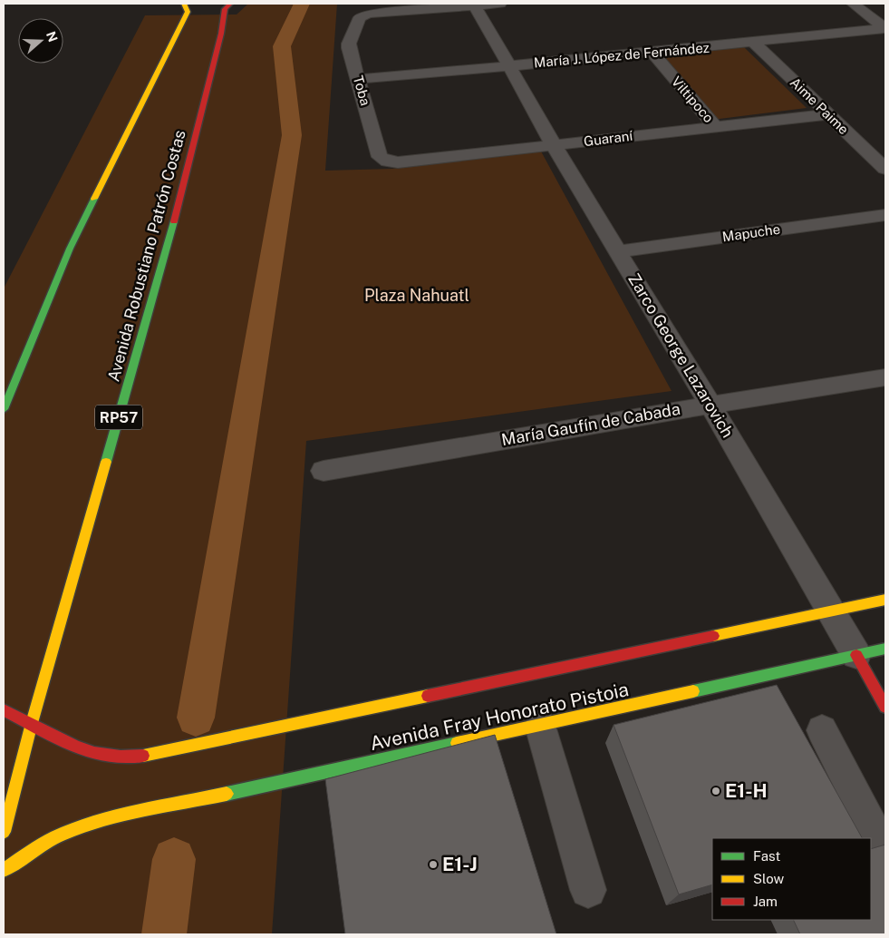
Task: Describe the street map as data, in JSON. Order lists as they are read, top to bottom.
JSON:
{
  "streets": {
    "main road": [
      "Avenida Robustiano Patrón Costas",
      "Zarco George Lazarovich",
      "RP57",
      "Avenida Fray Honorato Pistoia"
    ],
    "street": [
      "María J. López de Fernández",
      "Toba",
      "Viltipoco",
      "Aime Paime",
      "Guaraní",
      "Mapuche",
      "María Gaufín de Cabada"
    ]
  },
  "crossings": [
    ["María J. López de Fernández", "Toba"],
    ["María J. López de Fernández", "Viltipoco"],
    ["María J. López de Fernández", "Aime Paime"],
    ["María J. López de Fernández", "Zarco George Lazarovich"],
    ["Toba", "Guaraní"],
    ["Toba", "Zarco George Lazarovich"],
    ["Viltipoco", "Guaraní"],
    ["Aime Paime", "Guaraní"],
    ["Guaraní", "Zarco George Lazarovich"],
    ["Mapuche", "Zarco George Lazarovich"],
    ["Avenida Robustiano Patrón Costas", "Avenida Fray Honorato Pistoia"],
    ["Zarco George Lazarovich", "María Gaufín de Cabada"],
    ["Zarco George Lazarovich", "Avenida Fray Honorato Pistoia"]
  ],
  "parks": ["Plaza Nahuatl"],
  "places": ["E1-H", "E1-J"],
  "legend": ["Fast", "Slow", "Jam"],
  "north": "right"
}
